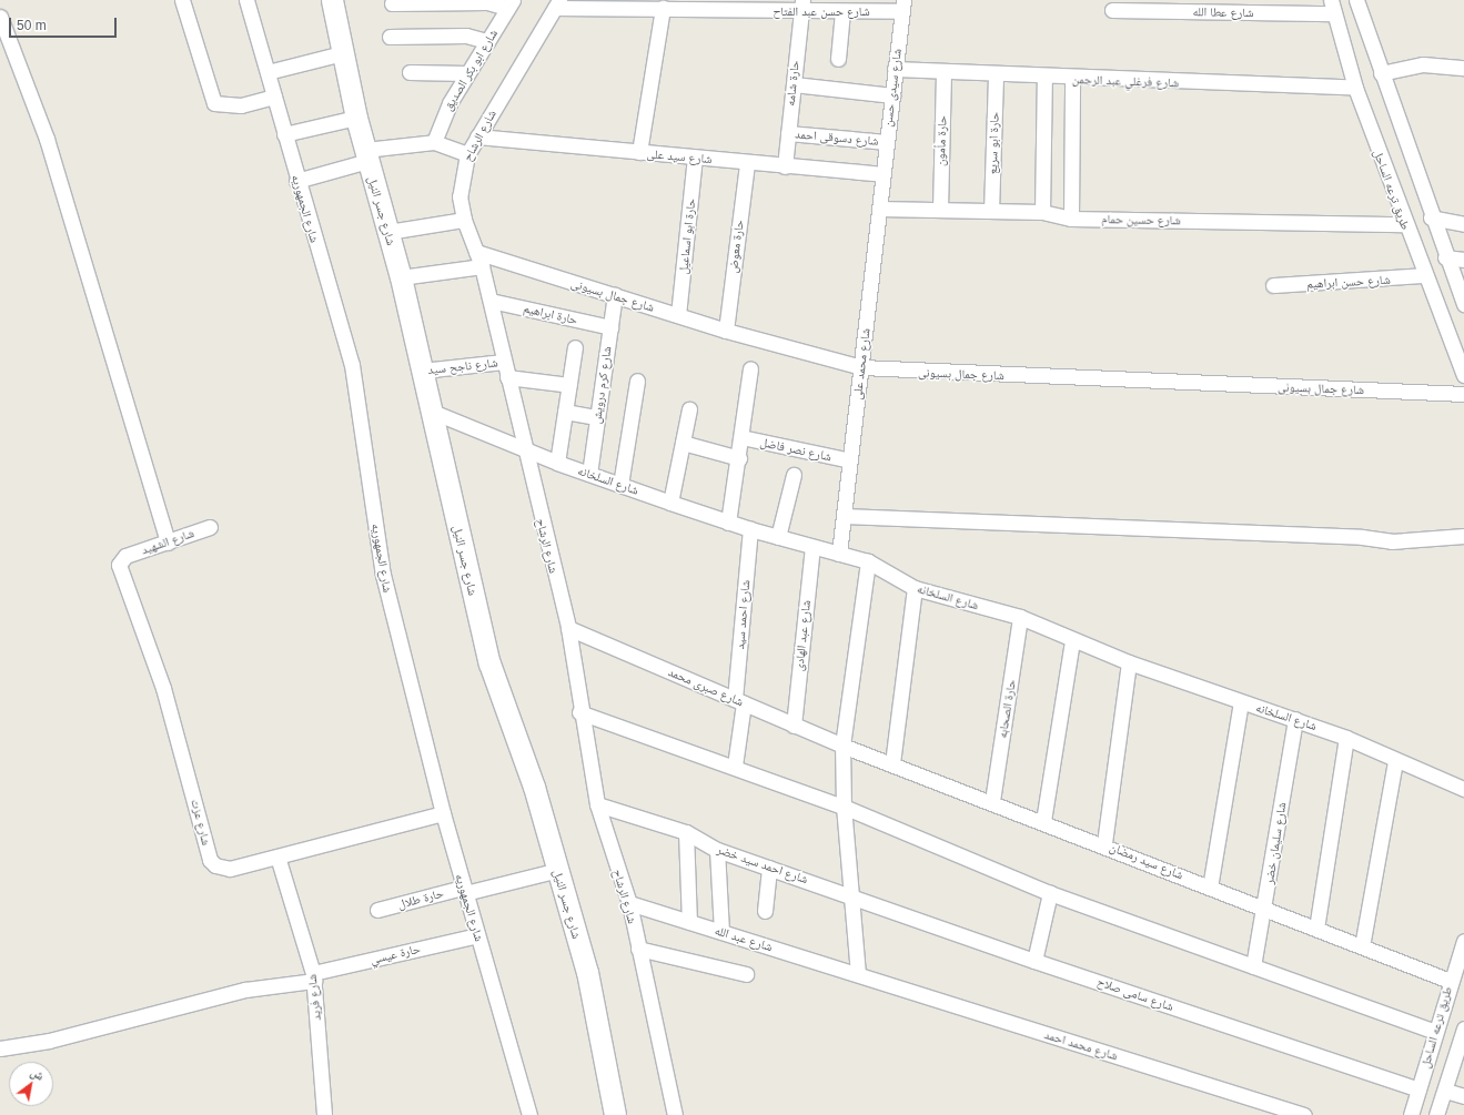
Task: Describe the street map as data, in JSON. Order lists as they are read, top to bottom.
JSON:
{
  "streets": {
    "street": [
      "شارع حسن عبد الفتاح",
      "شارع عطا الله",
      "شارع ابو بكر الصديق",
      "شارع فرغلي عبد الرحمن",
      "حارة شامه",
      "شارع سيدى حسن",
      "شارع الرشاح",
      "شارع دسوقى احمد",
      "حارة مأمون",
      "حارة ابو سريع",
      "شارع سيد على",
      "طريق ترعه الساحل",
      "شارع الجمهوريه",
      "شارع جسر النيل",
      "شارع حسين حمام",
      "حارة ابو اسماعيل",
      "حارة معوض",
      "شارع حسن ابراهيم",
      "شارع جمال بسيونى",
      "حارة ابراهيم",
      "شارع محمد على",
      "شارع ناجح سيد",
      "شارع كرم درويش",
      "شارع نصر فاضل",
      "شارع السلخانه",
      "شارع الشهيد",
      "شارع احمد سيد",
      "شارع عبد الهادى",
      "شارع صبرى محمد",
      "حارة الصحابه",
      "شارع عزت",
      "شارع سليمان خضر",
      "شارع سيد رمضان",
      "شارع احمد سيد خضر",
      "حارة طلال",
      "شارع عبد الله",
      "حارة عيسي",
      "شارع سامى صلاح",
      "شارع فريد",
      "شارع محمد احمد"
    ]
  },
  "crossings": [
    ["شارع حسن عبد الفتاح", "حارة شامه"],
    ["شارع حسن عبد الفتاح", "شارع سيدى حسن"],
    ["شارع حسن عبد الفتاح", "شارع الرشاح"],
    ["شارع عطا الله", "طريق ترعه الساحل"],
    ["شارع فرغلي عبد الرحمن", "شارع سيدى حسن"],
    ["شارع فرغلي عبد الرحمن", "حارة مأمون"],
    ["شارع فرغلي عبد الرحمن", "حارة ابو سريع"],
    ["شارع فرغلي عبد الرحمن", "طريق ترعه الساحل"],
    ["حارة شامه", "شارع دسوقى احمد"],
    ["حارة شامه", "شارع سيد على"],
    ["شارع سيدى حسن", "شارع دسوقى احمد"],
    ["شارع سيدى حسن", "شارع سيد على"],
    ["شارع سيدى حسن", "شارع محمد على"],
    ["شارع الرشاح", "شارع سيد على"],
    ["شارع الرشاح", "شارع جمال بسيونى"],
    ["شارع الرشاح", "حارة ابراهيم"],
    ["شارع الرشاح", "شارع ناجح سيد"],
    ["شارع الرشاح", "شارع السلخانه"],
    ["شارع الرشاح", "شارع صبرى محمد"],
    ["شارع الرشاح", "شارع احمد سيد خضر"],
    ["شارع الرشاح", "شارع عبد الله"],
    ["حارة مأمون", "شارع حسين حمام"],
    ["حارة ابو سريع", "شارع حسين حمام"],
    ["شارع سيد على", "حارة ابو اسماعيل"],
    ["شارع سيد على", "حارة معوض"],
    ["شارع سيد على", "شارع محمد على"],
    ["طريق ترعه الساحل", "شارع حسين حمام"],
    ["طريق ترعه الساحل", "شارع حسن ابراهيم"],
    ["طريق ترعه الساحل", "شارع سيد رمضان"],
    ["طريق ترعه الساحل", "شارع سامى صلاح"],
    ["شارع الجمهوريه", "شارع عزت"],
    ["شارع الجمهوريه", "حارة طلال"],
    ["شارع الجمهوريه", "حارة عيسي"],
    ["شارع جسر النيل", "شارع ناجح سيد"],
    ["شارع جسر النيل", "شارع السلخانه"],
    ["شارع جسر النيل", "حارة طلال"],
    ["شارع حسين حمام", "شارع محمد على"],
    ["حارة ابو اسماعيل", "شارع جمال بسيونى"],
    ["حارة معوض", "شارع جمال بسيونى"],
    ["شارع جمال بسيونى", "شارع محمد على"],
    ["شارع جمال بسيونى", "شارع كرم درويش"],
    ["حارة ابراهيم", "شارع كرم درويش"],
    ["شارع محمد على", "شارع نصر فاضل"],
    ["شارع محمد على", "شارع السلخانه"],
    ["شارع كرم درويش", "شارع السلخانه"],
    ["شارع السلخانه", "شارع احمد سيد"],
    ["شارع السلخانه", "شارع عبد الهادى"],
    ["شارع السلخانه", "حارة الصحابه"],
    ["شارع السلخانه", "شارع سليمان خضر"],
    ["شارع الشهيد", "شارع عزت"],
    ["شارع احمد سيد", "شارع صبرى محمد"],
    ["شارع عبد الهادى", "شارع صبرى محمد"],
    ["شارع صبرى محمد", "شارع سيد رمضان"],
    ["حارة الصحابه", "شارع سيد رمضان"],
    ["شارع عزت", "شارع فريد"],
    ["شارع سليمان خضر", "شارع سيد رمضان"],
    ["شارع احمد سيد خضر", "شارع سامى صلاح"],
    ["شارع عبد الله", "شارع محمد احمد"],
    ["حارة عيسي", "شارع فريد"]
  ],
  "scale_bar": "50 m",
  "north": "top right"
}
